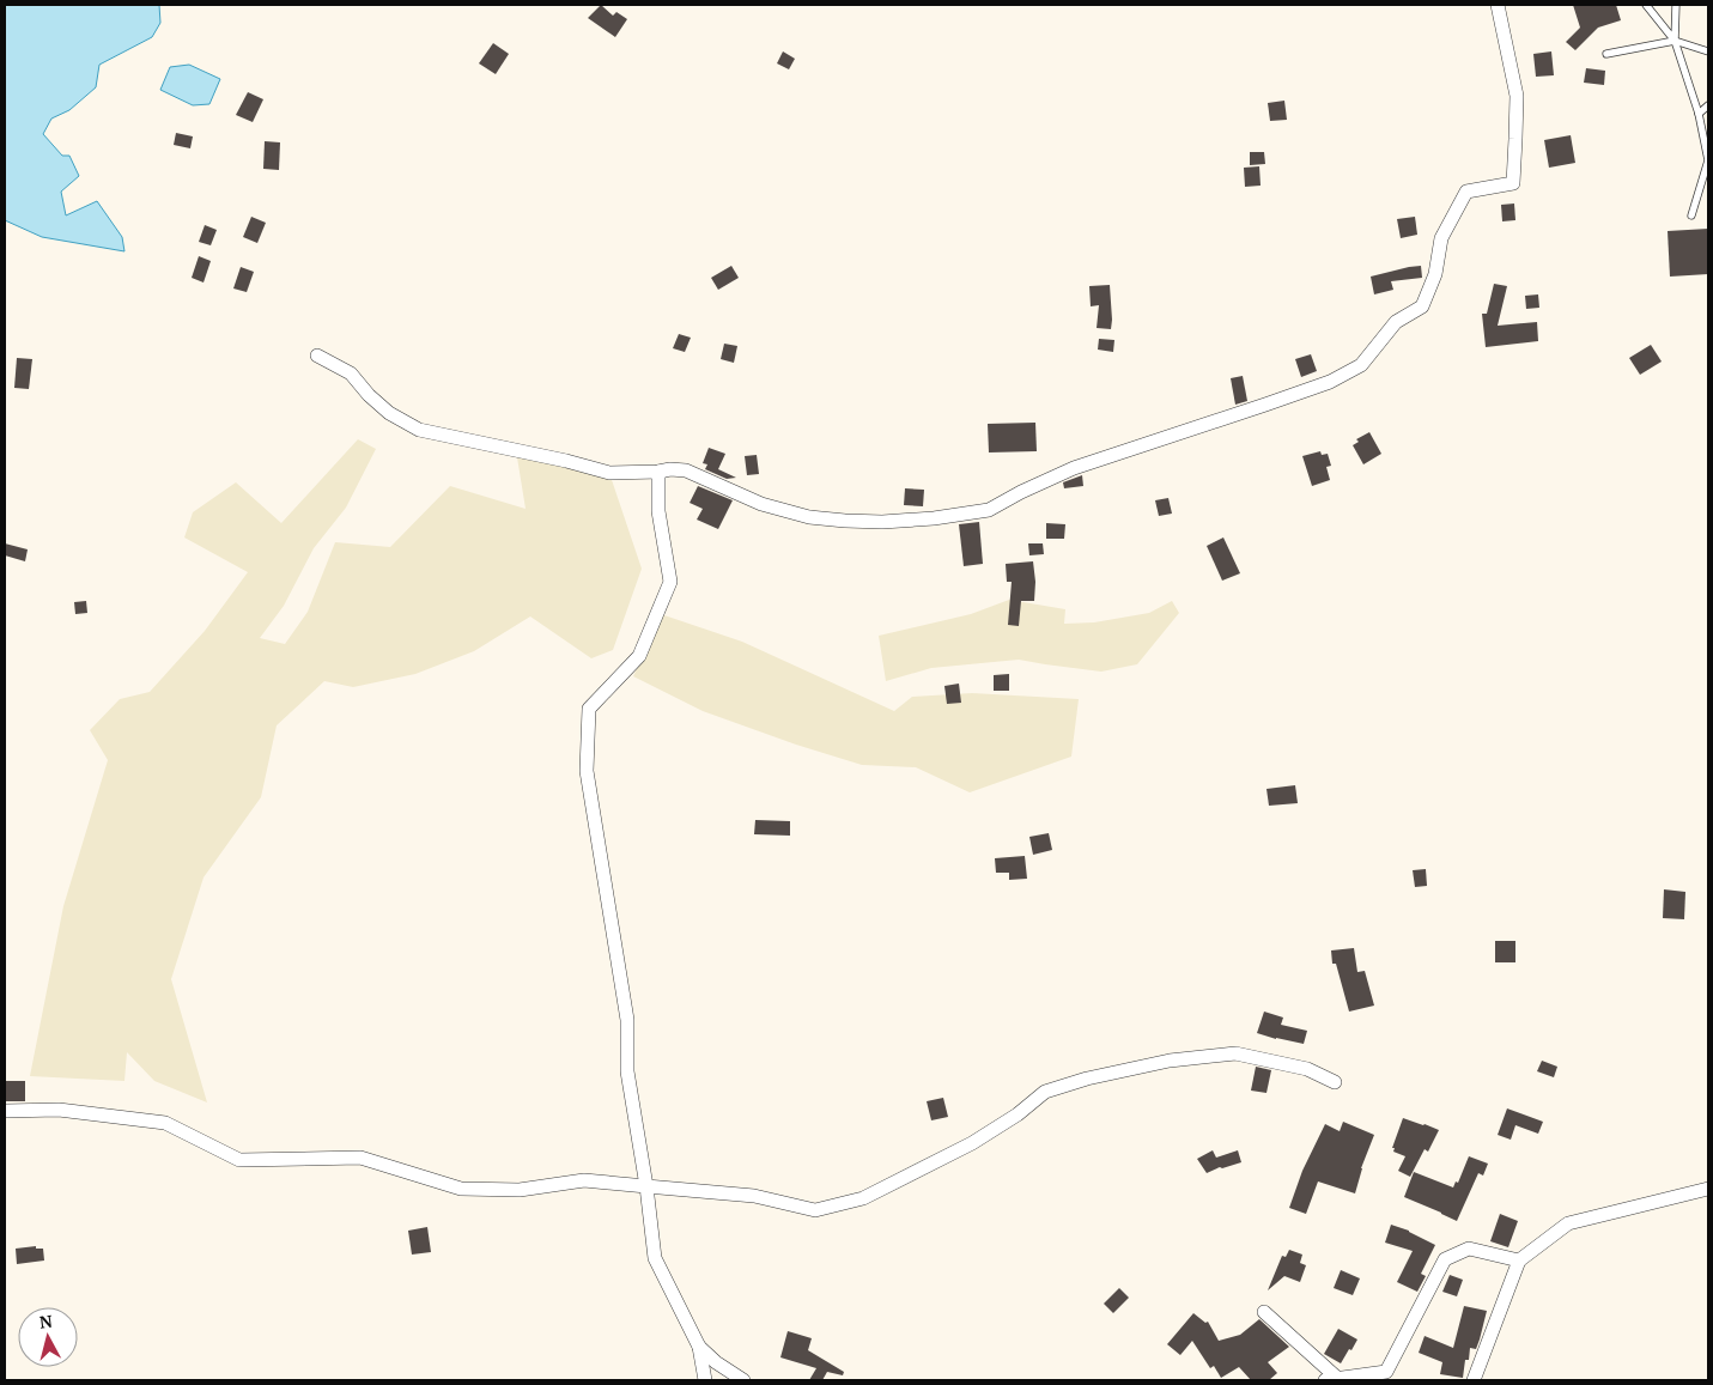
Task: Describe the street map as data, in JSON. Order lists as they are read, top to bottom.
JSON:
{
  "north": "top"
}
